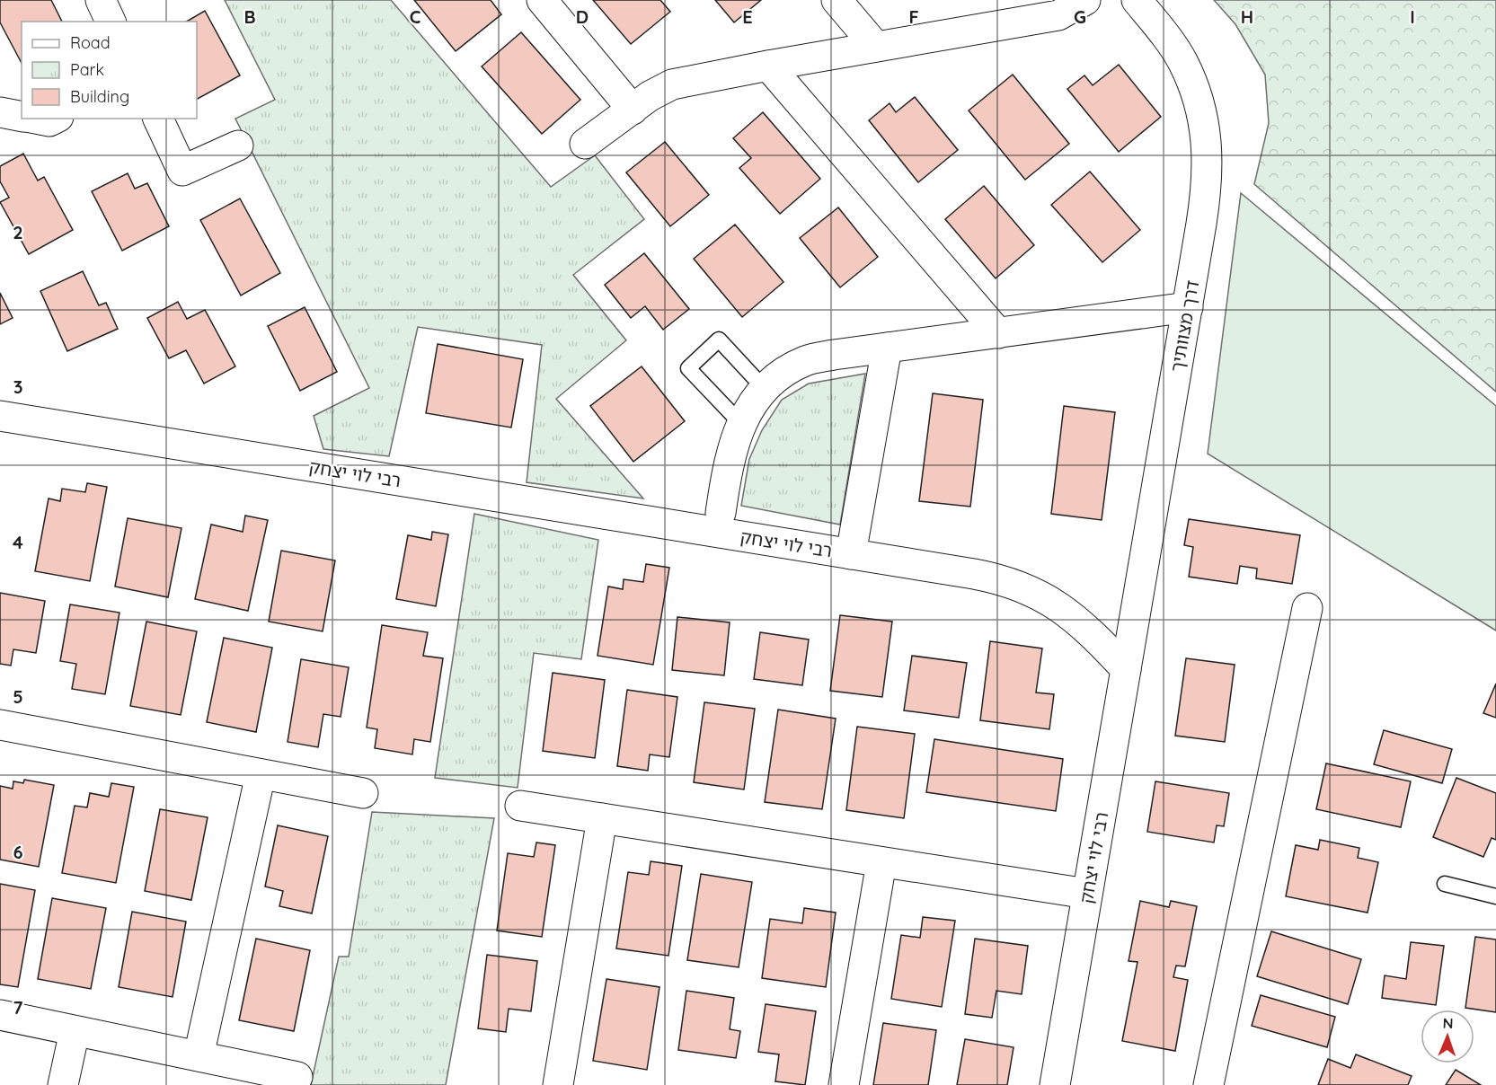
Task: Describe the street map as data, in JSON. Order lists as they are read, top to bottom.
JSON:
{
  "streets": {
    "street": ["דרך מצוותיך", "רבי לוי יצחק"]
  },
  "crossings": [
    ["דרך מצוותיך", "רבי לוי יצחק"]
  ],
  "legend": ["Road", "Park", "Building"],
  "north": "top",
  "grid": {
    "columns": [
      "B",
      "C",
      "D",
      "E",
      "F",
      "G",
      "H",
      "I"
    ],
    "rows": [
      "2",
      "3",
      "4",
      "5",
      "6",
      "7"
    ]
  }
}
